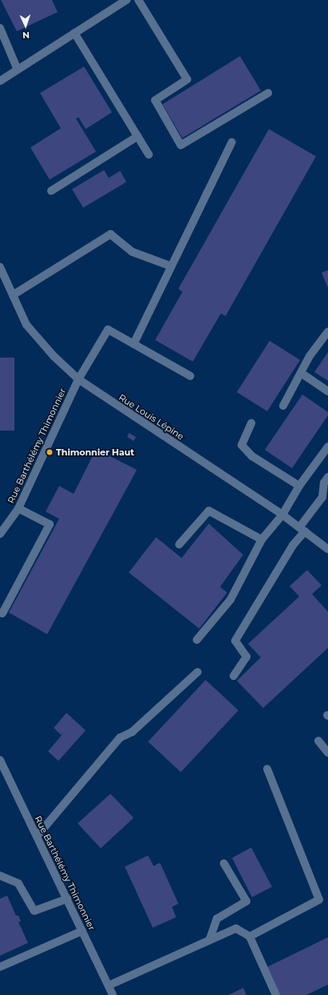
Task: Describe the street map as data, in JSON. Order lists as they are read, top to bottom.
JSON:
{
  "streets": {
    "street": ["Rue Louis Lépine", "Rue Barthélémy Thimonnier"]
  },
  "crossings": [
    ["Rue Louis Lépine", "Rue Barthélémy Thimonnier"]
  ],
  "places": ["Thimonnier Haut"],
  "north": "bottom"
}
